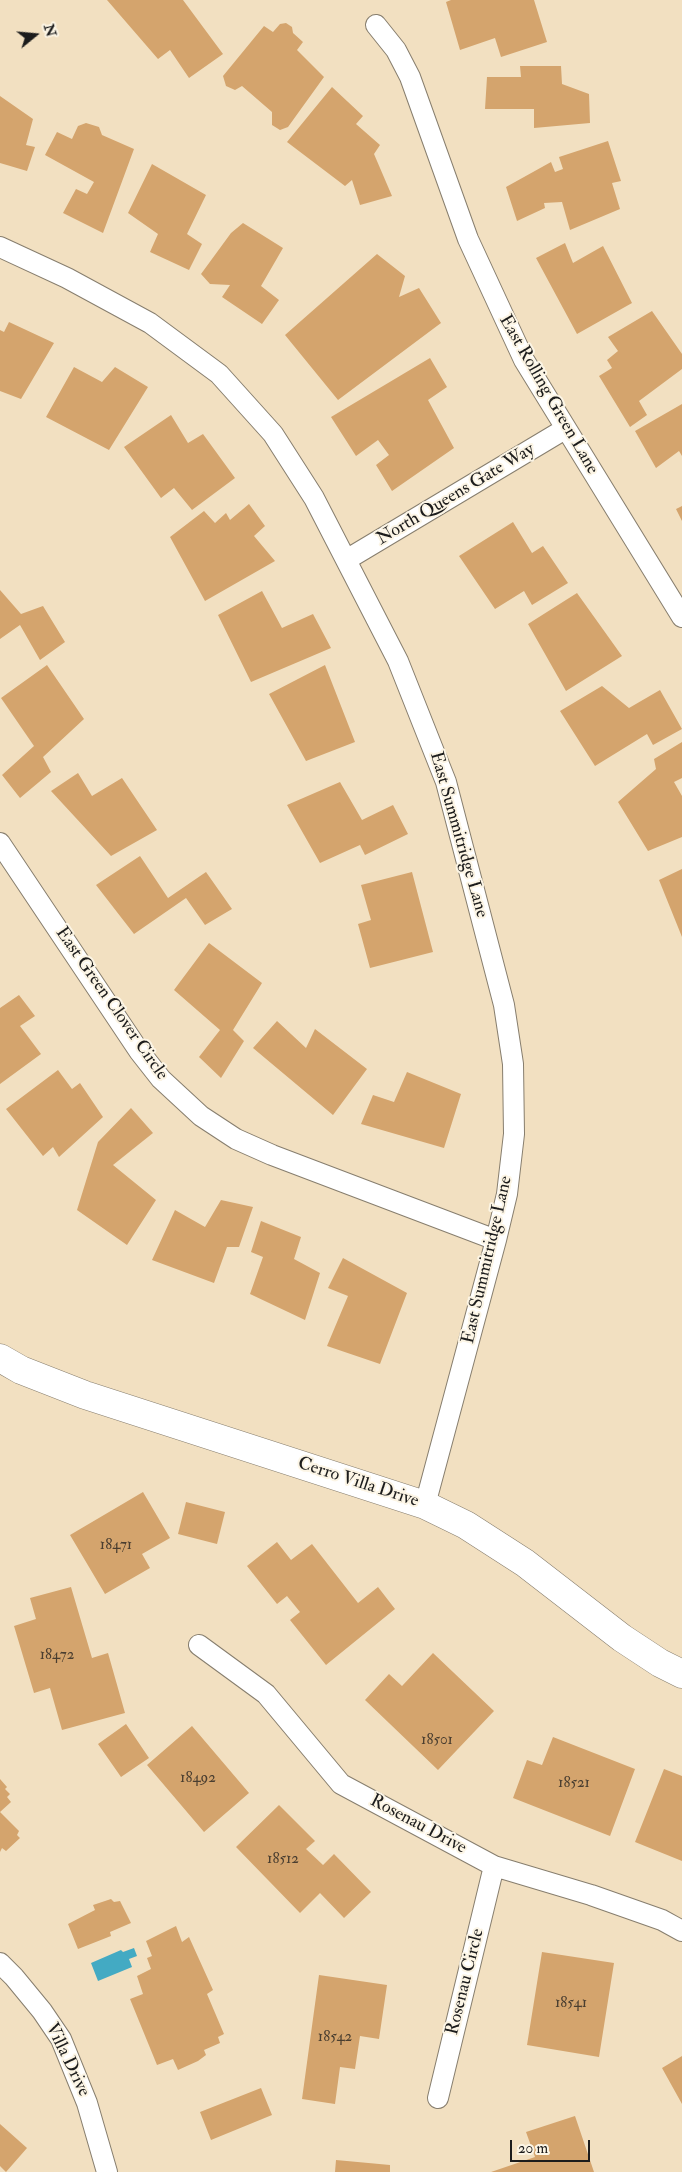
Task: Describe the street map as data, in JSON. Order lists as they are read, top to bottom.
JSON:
{
  "streets": {
    "street": [
      "East Rolling Green Lane",
      "North Queens Gate Way",
      "East Summitridge Lane",
      "East Green Clover Circle",
      "Cerro Villa Drive",
      "Rosenau Drive",
      "Rosenau Circle",
      "Villa Drive"
    ]
  },
  "crossings": [
    ["East Rolling Green Lane", "North Queens Gate Way"],
    ["North Queens Gate Way", "East Summitridge Lane"],
    ["East Summitridge Lane", "East Green Clover Circle"],
    ["East Summitridge Lane", "Cerro Villa Drive"],
    ["Rosenau Drive", "Rosenau Circle"]
  ],
  "house_numbers": [
    "18471",
    "18472",
    "18501",
    "18492",
    "18521",
    "18512",
    "18541",
    "18542"
  ],
  "scale_bar": "20 m",
  "north": "right"
}
